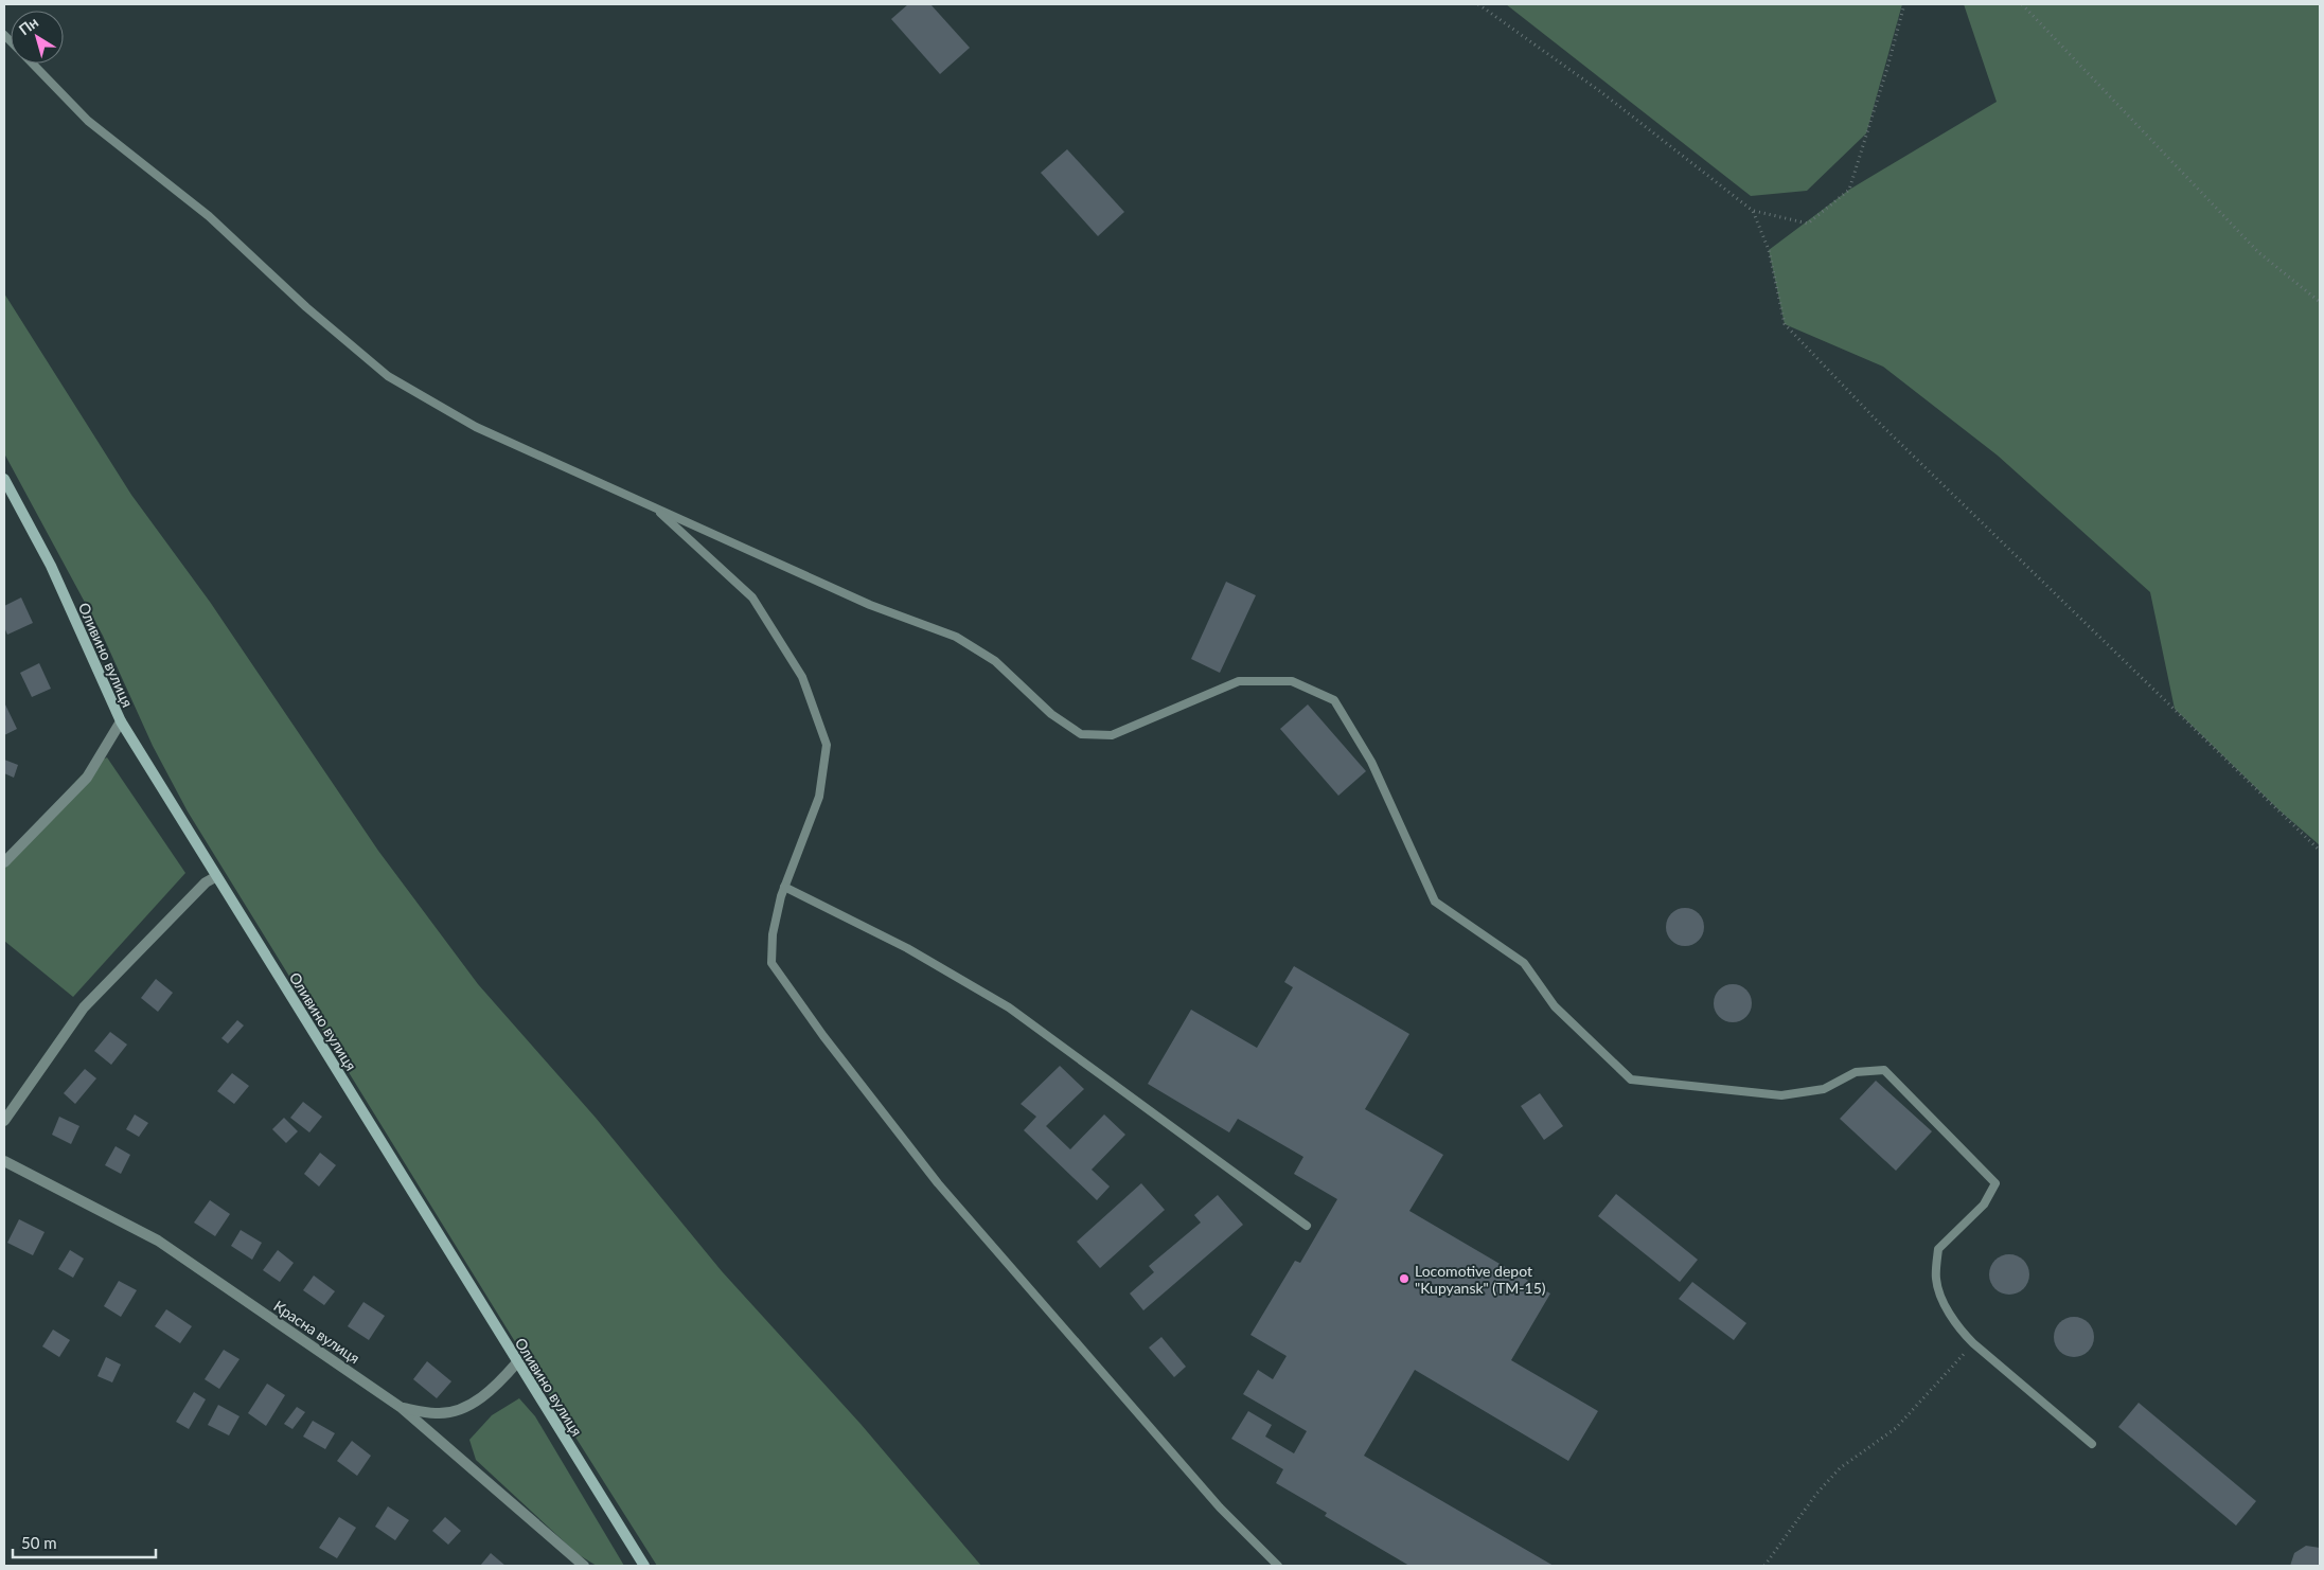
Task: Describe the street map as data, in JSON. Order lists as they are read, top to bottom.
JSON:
{
  "streets": {
    "street": ["Оливино вулиця", "Красна вулиця"]
  },
  "places": ["Locomotive depot \"Kupyansk\" (TM-15)"],
  "scale_bar": "50 m",
  "north": "top left"
}
